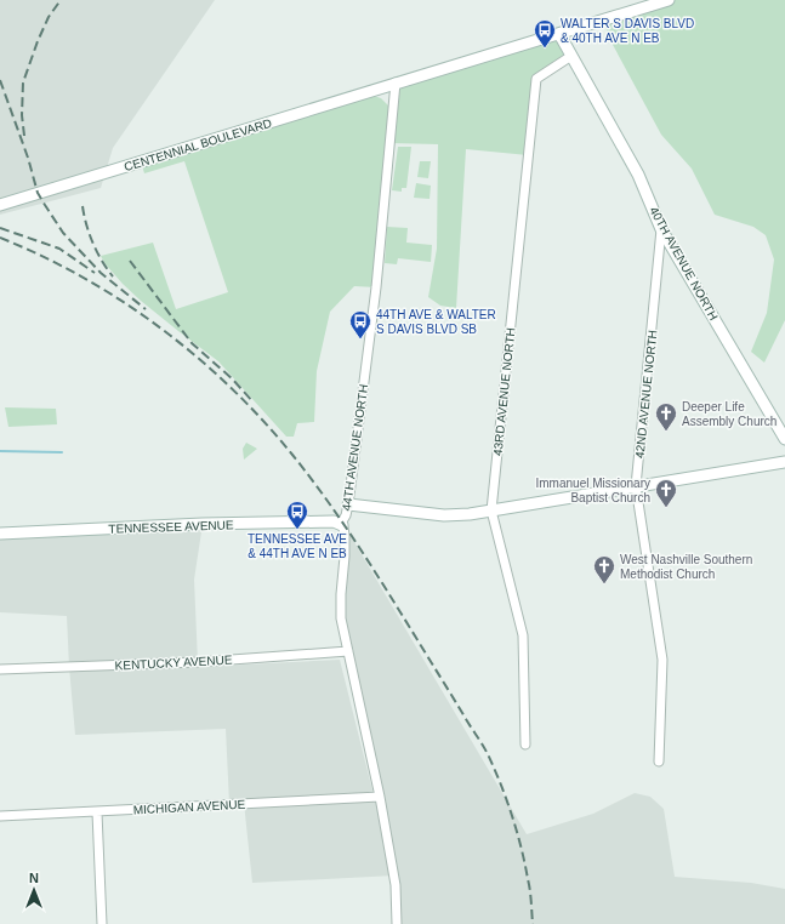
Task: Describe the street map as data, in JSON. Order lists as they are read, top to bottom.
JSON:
{
  "streets": {
    "street": [
      "CENTENNIAL BOULEVARD",
      "40TH AVENUE NORTH",
      "43RD AVENUE NORTH",
      "42ND AVENUE NORTH",
      "44TH AVENUE NORTH",
      "TENNESSEE AVENUE",
      "KENTUCKY AVENUE",
      "MICHIGAN AVENUE"
    ]
  },
  "crossings": [
    ["CENTENNIAL BOULEVARD", "40TH AVENUE NORTH"],
    ["CENTENNIAL BOULEVARD", "44TH AVENUE NORTH"],
    ["40TH AVENUE NORTH", "43RD AVENUE NORTH"],
    ["40TH AVENUE NORTH", "42ND AVENUE NORTH"],
    ["44TH AVENUE NORTH", "TENNESSEE AVENUE"],
    ["44TH AVENUE NORTH", "KENTUCKY AVENUE"],
    ["44TH AVENUE NORTH", "MICHIGAN AVENUE"]
  ],
  "places": {
    "bus stop": ["WALTER S DAVIS BLVD & 40TH AVE N EB", "44TH AVE & WALTER S DAVIS BLVD SB", "TENNESSEE AVE & 44TH AVE N EB"],
    "church": ["Deeper Life Assembly Church", "Immanuel Missionary Baptist Church", "West Nashville Southern Methodist Church"]
  },
  "north": "top"
}
